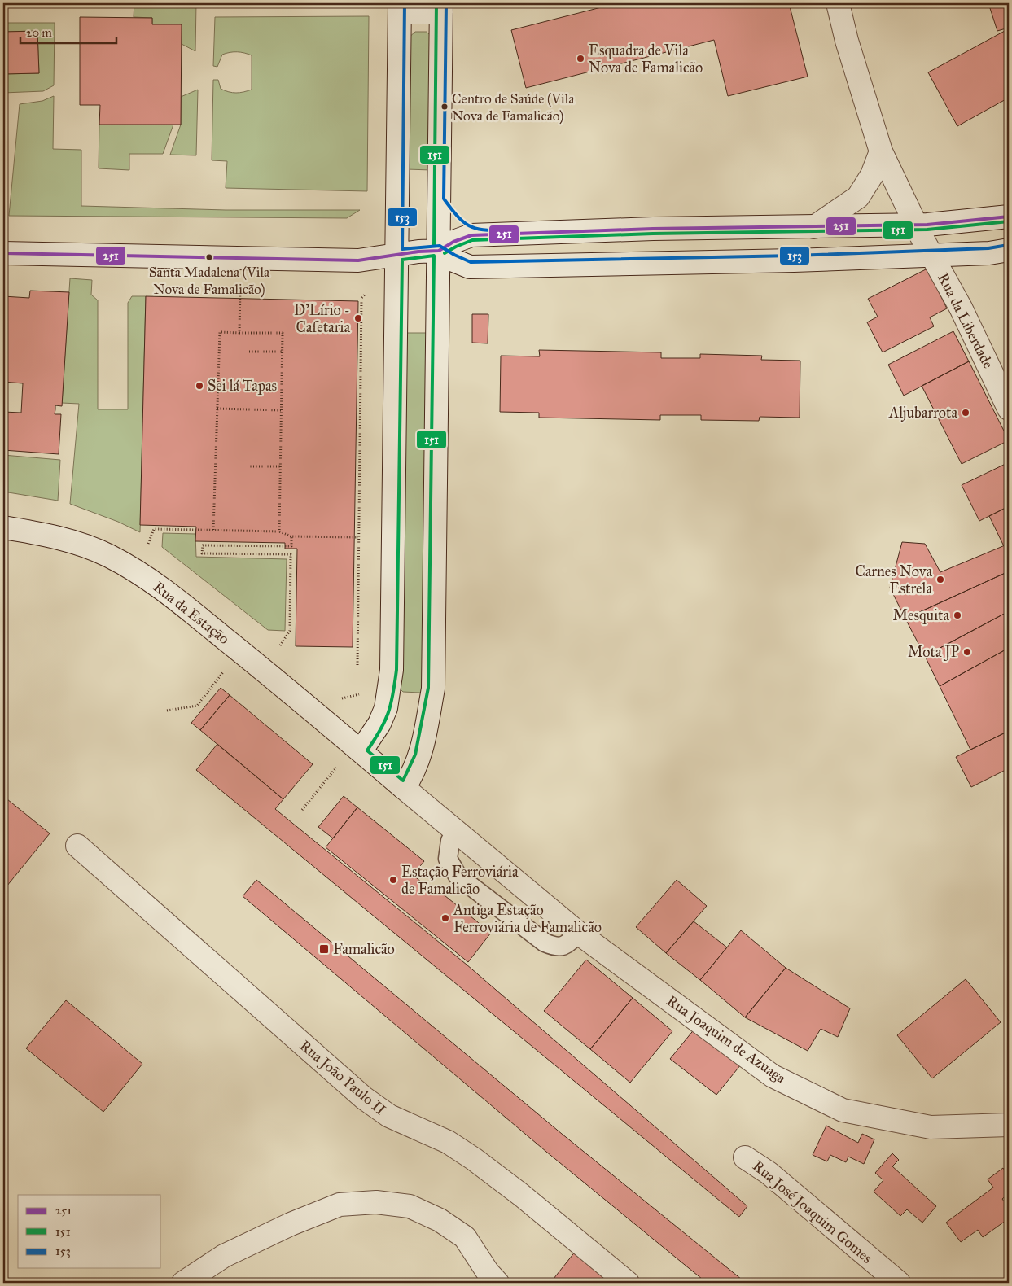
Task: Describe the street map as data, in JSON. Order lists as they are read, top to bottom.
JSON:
{
  "streets": {
    "street": [
      "Rua da Liberdade",
      "Rua da Estação",
      "Rua Joaquim de Azuaga",
      "Rua João Paulo II",
      "Rua José Joaquim Gomes"
    ]
  },
  "crossings": [
    ["Rua da Estação", "Rua Joaquim de Azuaga"]
  ],
  "places": {
    "other": [
      "Esquadra de Vila Nova de Famalicão",
      "Centro de Saúde (Vila Nova de Famalicão)",
      "Santa Madalena (Vila Nova de Famalicão)",
      "D'Lírio - Cafetaria",
      "Sei lá Tapas",
      "Aljubarrota",
      "Carnes Nova Estrela",
      "Mesquita",
      "Mota JP",
      "Estação Ferroviária de Famalicão",
      "Antiga Estação Ferroviária de Famalicão"
    ],
    "transit": ["Famalicão"]
  },
  "lines": ["transit line 151", "transit line 153", "transit line 251"],
  "legend": ["251", "151", "153"],
  "scale_bar": "20 m"
}
